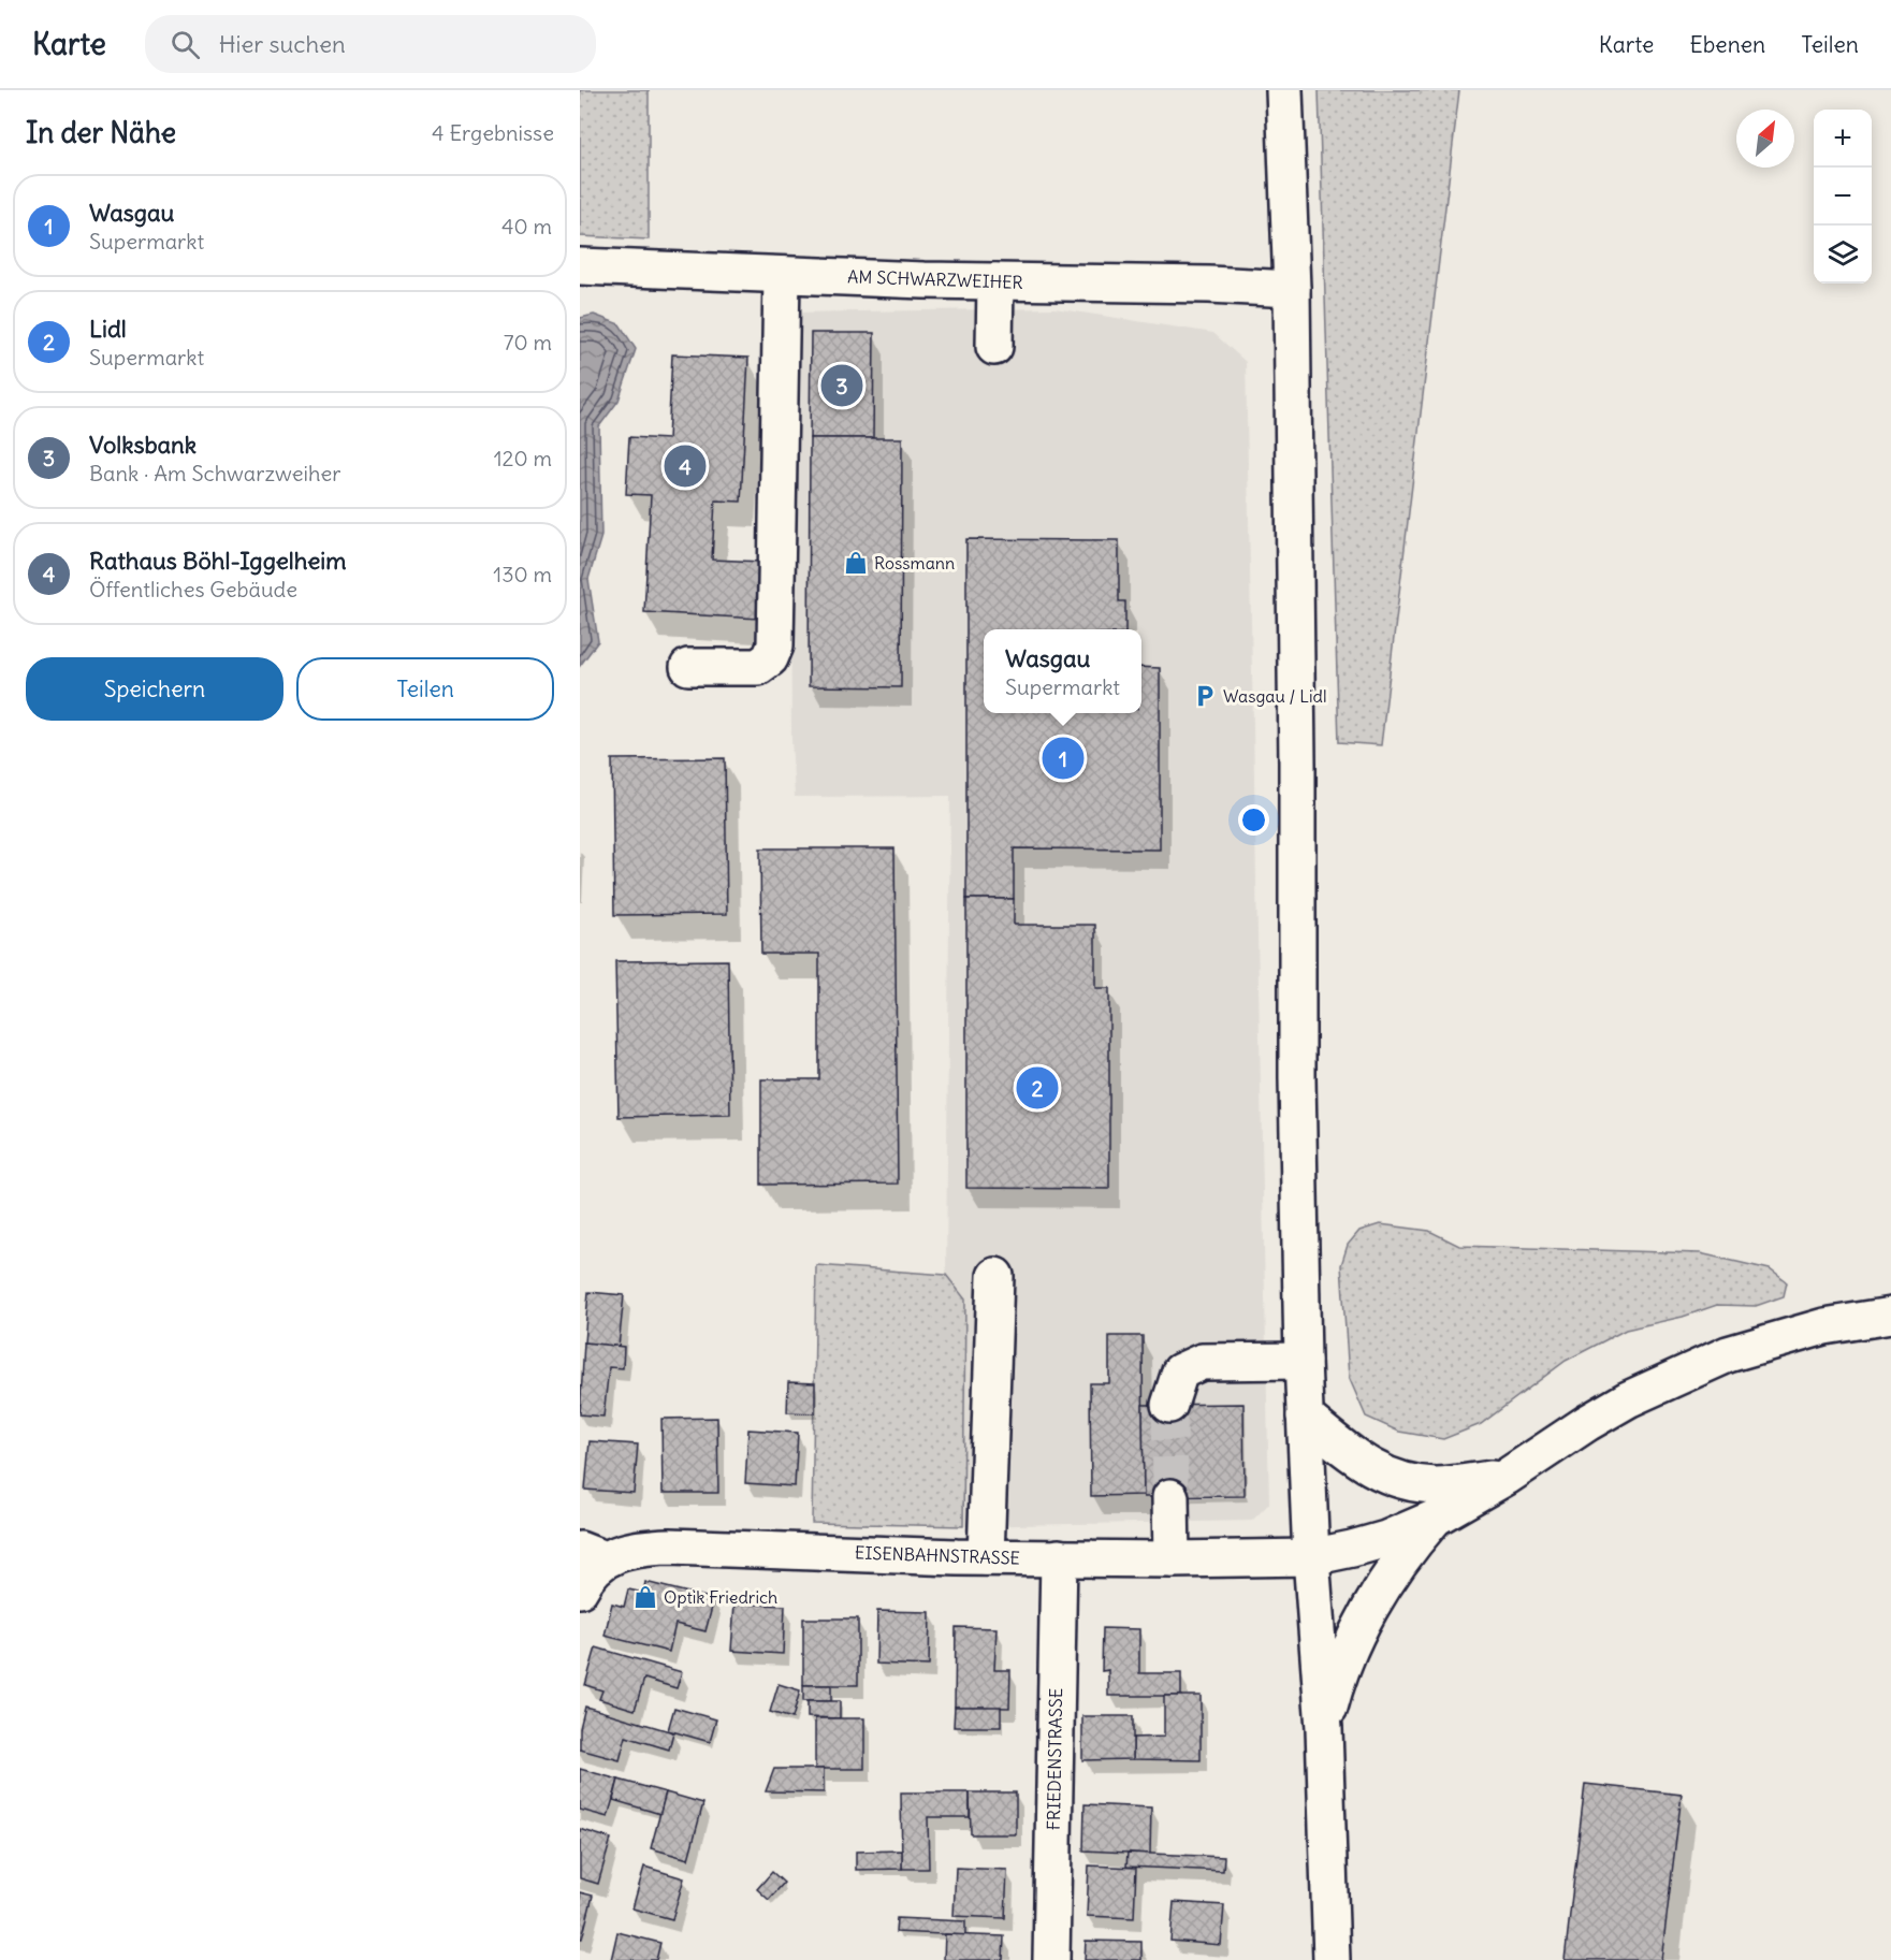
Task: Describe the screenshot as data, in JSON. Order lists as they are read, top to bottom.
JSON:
{
  "streets": {
    "main road": ["AM SCHWARZWEIHER", "EISENBAHNSTRASSE", "FRIEDENSTRASSE"]
  },
  "crossings": [
    ["EISENBAHNSTRASSE", "FRIEDENSTRASSE"]
  ],
  "places": {
    "shop": ["Rossmann", "Optik Friedrich"],
    "parking": ["Wasgau / Lidl"]
  },
  "north": "top right",
  "page": {
    "header": "Karte",
    "search": "Hier suchen",
    "nav": ["Karte", "Ebenen", "Teilen"],
    "heading": ["In der Nähe", "4 Ergebnisse"],
    "map_buttons": ["+", "−"],
    "list": [
      {
        "mark": "1",
        "name": "Wasgau",
        "note": "Supermarkt",
        "value": "40 m"
      },
      {
        "mark": "2",
        "name": "Lidl",
        "note": "Supermarkt",
        "value": "70 m"
      },
      {
        "mark": "3",
        "name": "Volksbank",
        "note": "Bank · Am Schwarzweiher",
        "value": "120 m"
      },
      {
        "mark": "4",
        "name": "Rathaus Böhl-Iggelheim",
        "note": "Öffentliches Gebäude",
        "value": "130 m"
      }
    ],
    "pins": [
      "3",
      "4",
      "1",
      "2"
    ],
    "popup": ["Wasgau", "Supermarkt"],
    "buttons": ["Speichern", "Teilen"]
  }
}
